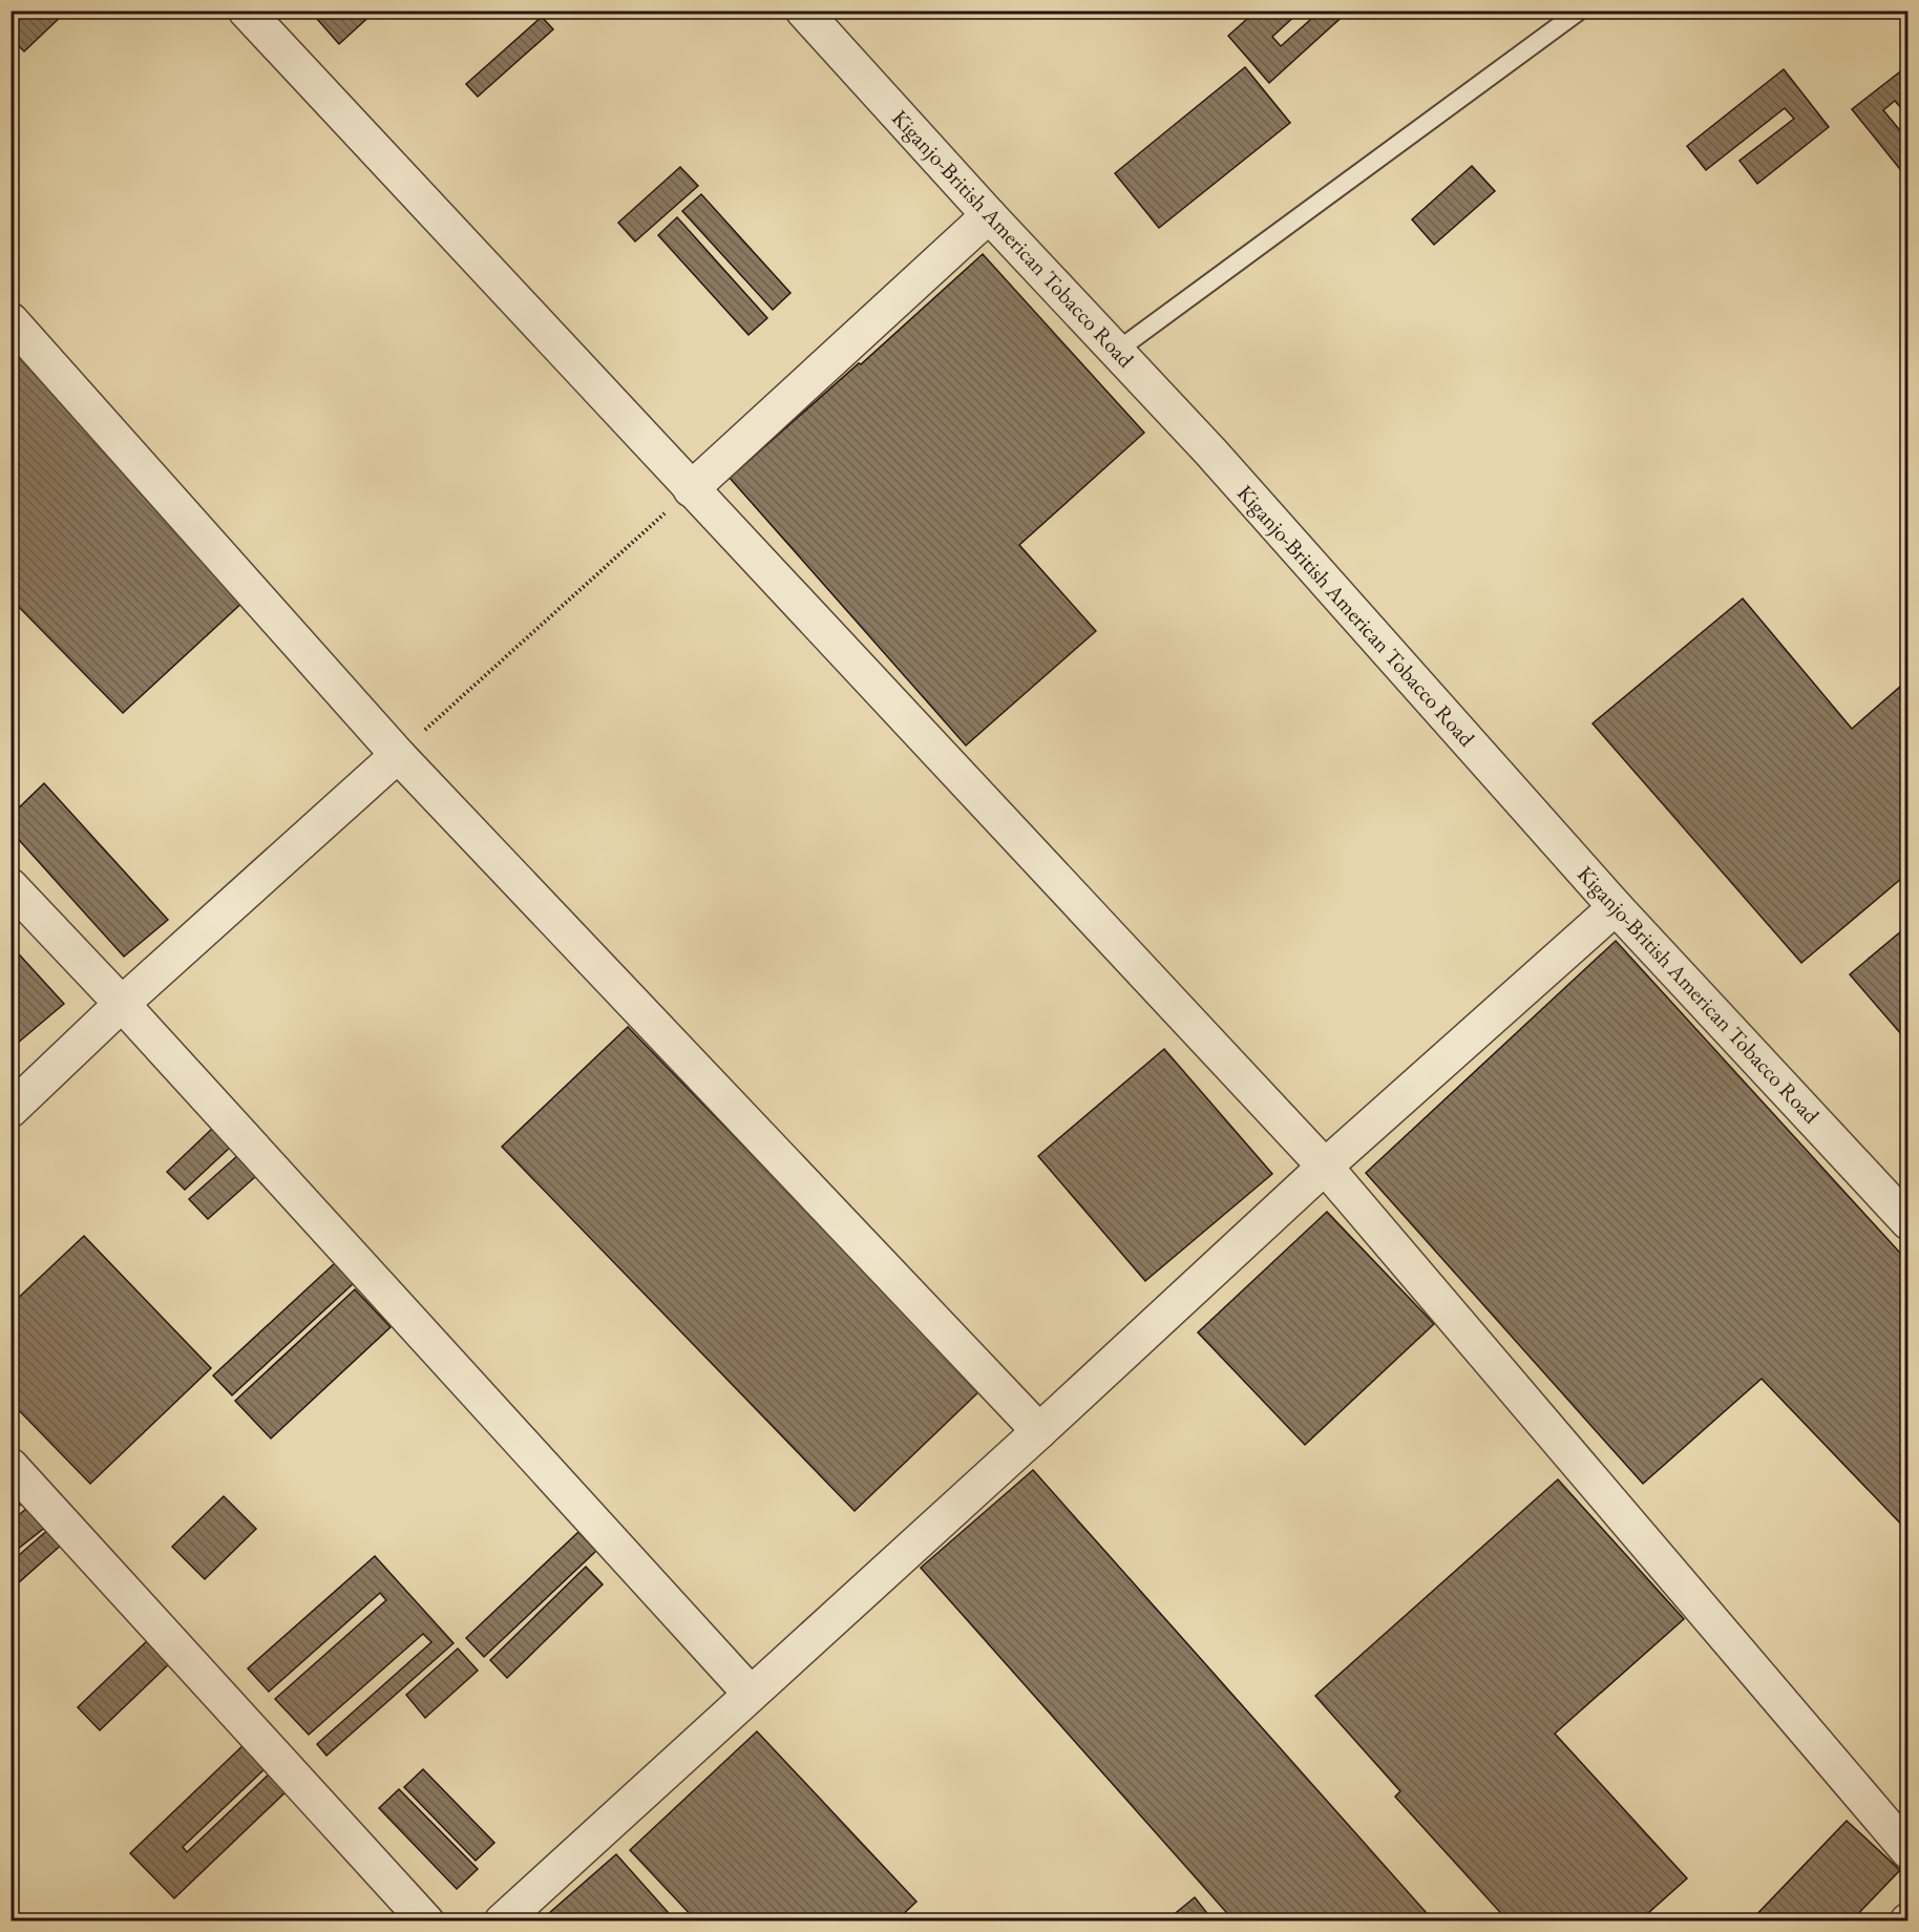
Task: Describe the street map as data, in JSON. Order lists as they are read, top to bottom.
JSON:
{
  "streets": {
    "street": ["Kiganjo-British American Tobacco Road"]
  }
}
